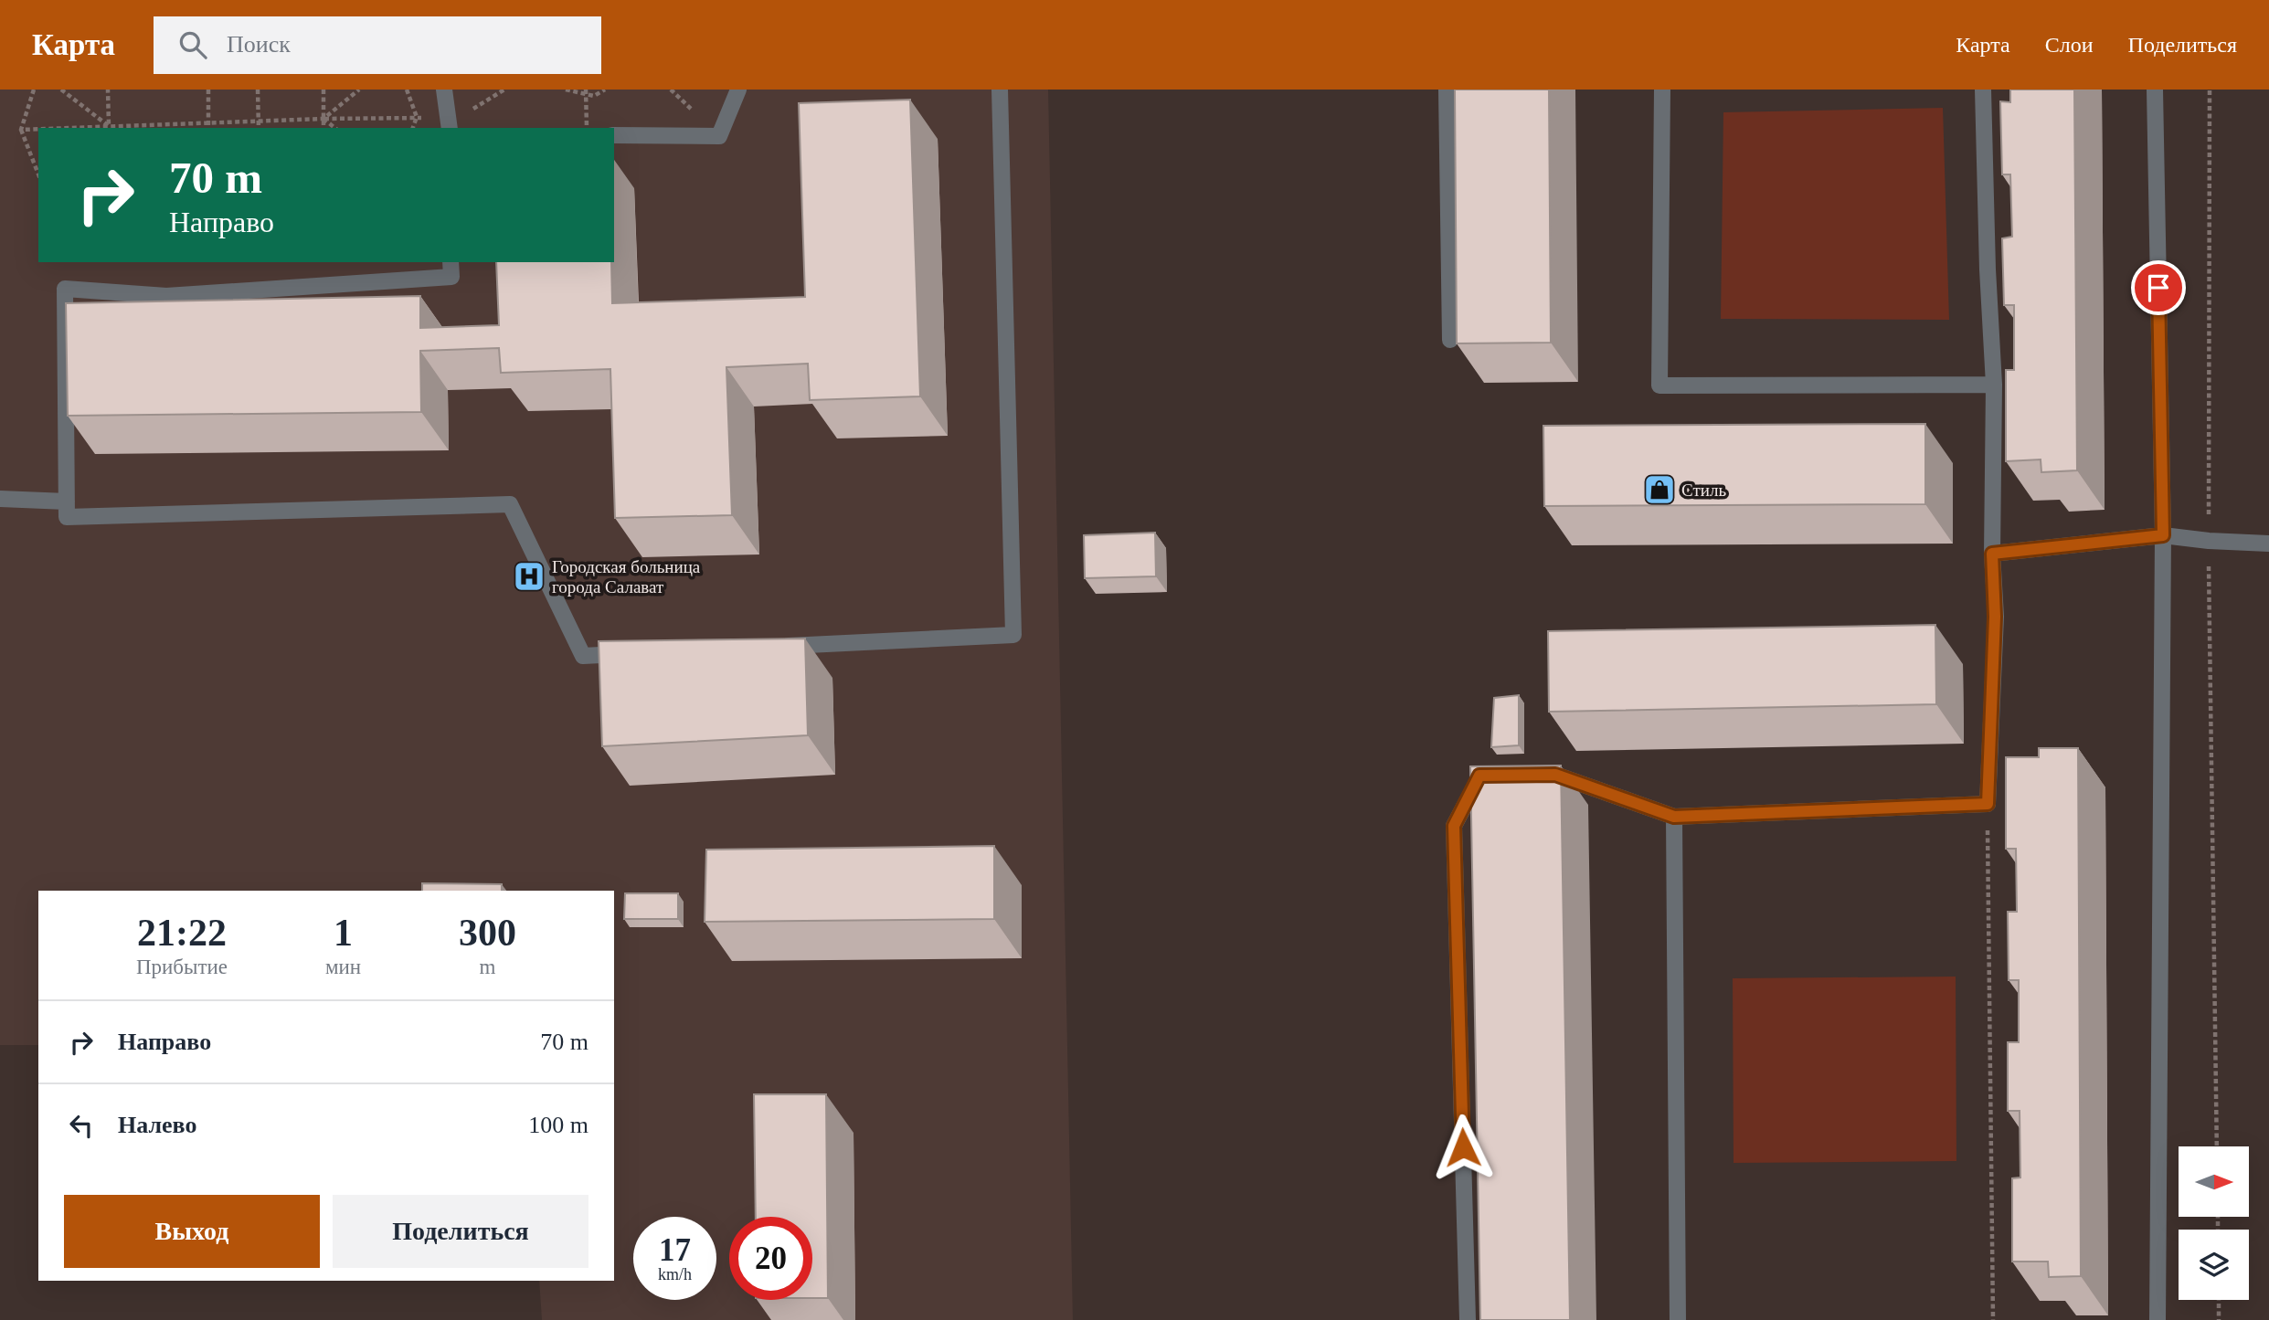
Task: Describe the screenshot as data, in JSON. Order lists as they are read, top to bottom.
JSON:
{
  "places": {
    "shop": ["Стиль"],
    "hospital": ["Городская больница города Салават"]
  },
  "north": "right",
  "page": {
    "header": "Карта",
    "search": "Поиск",
    "nav": ["Карта", "Слои", "Поделиться"],
    "turn": ["70 m", "Направо"],
    "eta": [
      "21:22",
      "Прибытие",
      "1",
      "мин",
      "300",
      "m"
    ],
    "list": [
      {
        "name": "Направо",
        "value": "70 m"
      },
      {
        "name": "Налево",
        "value": "100 m"
      }
    ],
    "buttons": ["Выход", "Поделиться"],
    "speed": "17 km/h",
    "limit": "20"
  }
}
